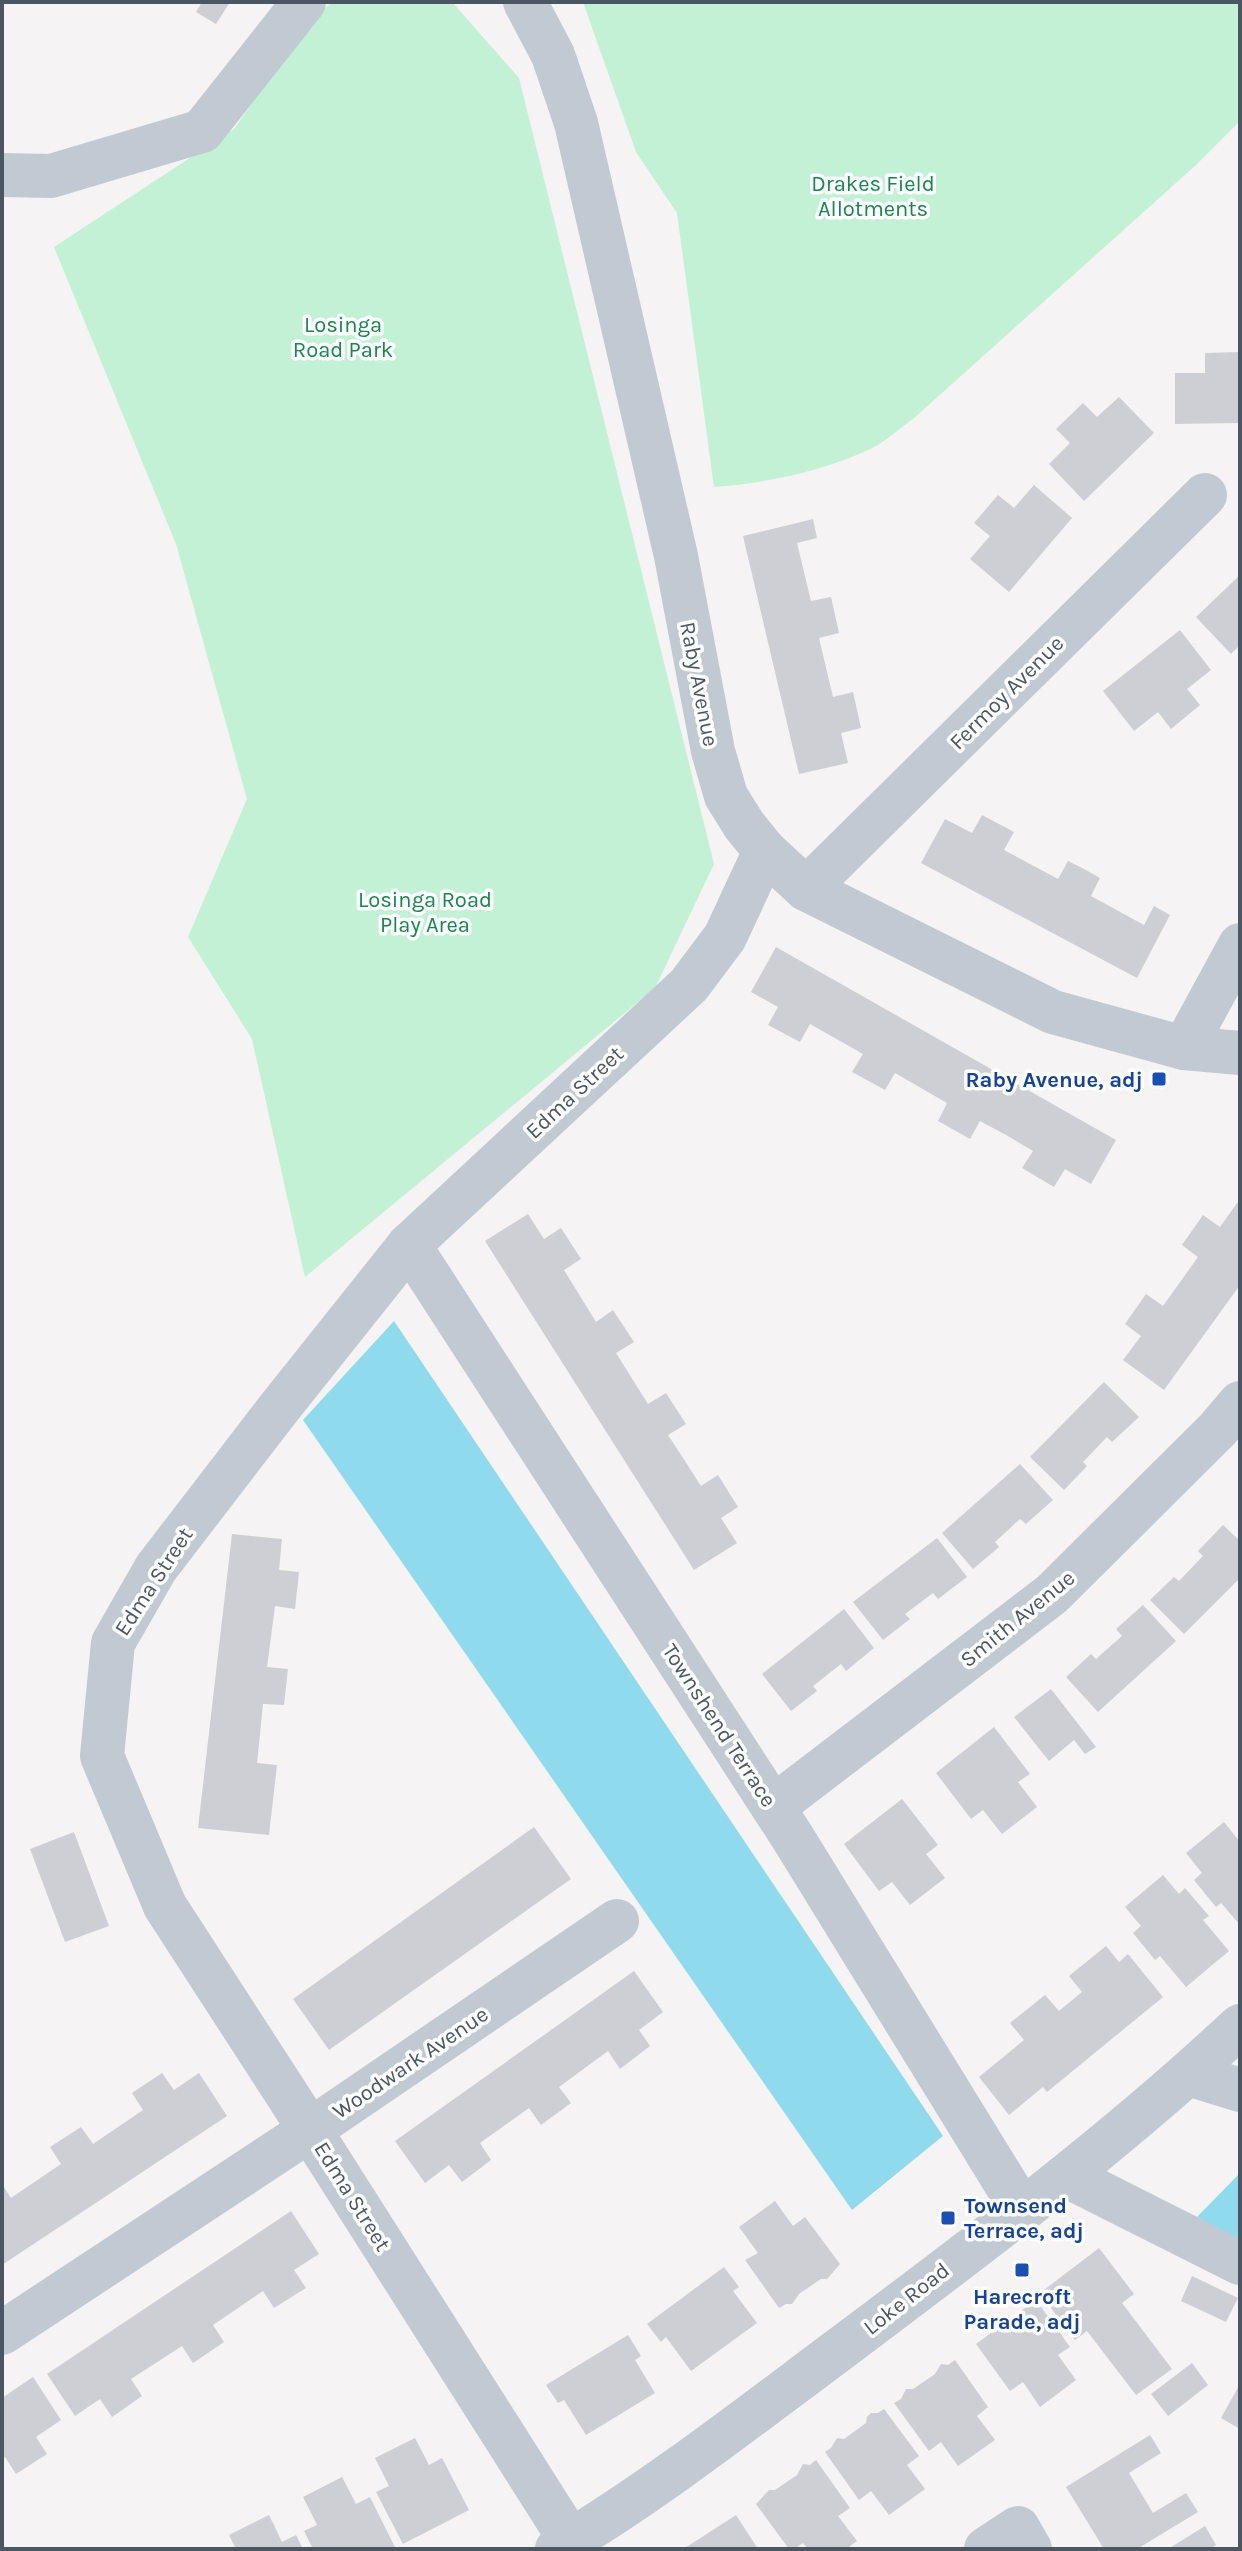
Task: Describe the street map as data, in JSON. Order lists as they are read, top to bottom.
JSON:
{
  "streets": {
    "street": [
      "Raby Avenue",
      "Fermoy Avenue",
      "Edma Street",
      "Smith Avenue",
      "Townshend Terrace",
      "Woodwark Avenue",
      "Loke Road"
    ]
  },
  "crossings": [
    ["Raby Avenue", "Fermoy Avenue"],
    ["Raby Avenue", "Edma Street"],
    ["Edma Street", "Townshend Terrace"],
    ["Edma Street", "Woodwark Avenue"],
    ["Edma Street", "Loke Road"],
    ["Smith Avenue", "Townshend Terrace"],
    ["Townshend Terrace", "Loke Road"]
  ],
  "parks": ["Drakes Field Allotments", "Losinga Road Park", "Losinga Road Play Area"],
  "places": {
    "transit": ["Raby Avenue, adj", "Townsend Terrace, adj", "Harecroft Parade, adj"]
  }
}
